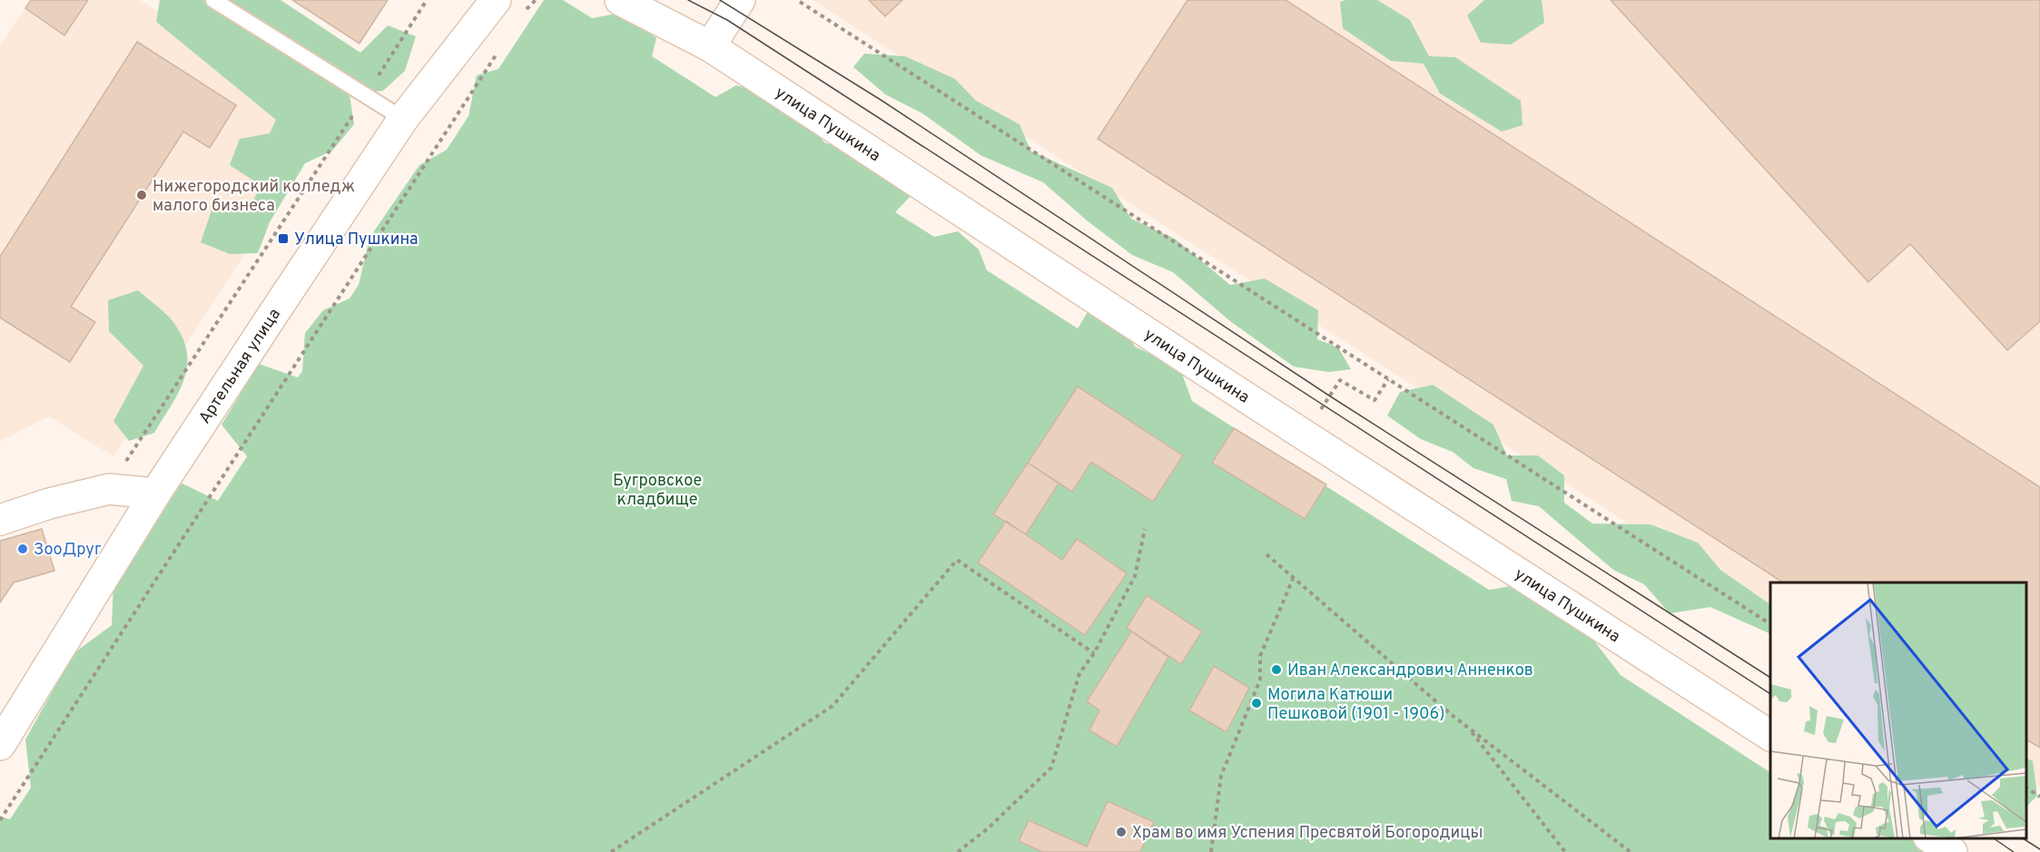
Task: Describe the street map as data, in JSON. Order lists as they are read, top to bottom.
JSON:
{
  "streets": {
    "street": ["улица Пушкина", "Артельная улица"]
  },
  "parks": ["Бугровское кладбище"],
  "places": {
    "other": [
      "Нижегородский колледж малого бизнеса",
      "ЗооДруг",
      "Иван Александрович Анненков",
      "Могила Катюши Пешковой (1901 - 1906)",
      "Храм во имя Успения Пресвятой Богородицы"
    ],
    "transit": ["Улица Пушкина"]
  }
}
